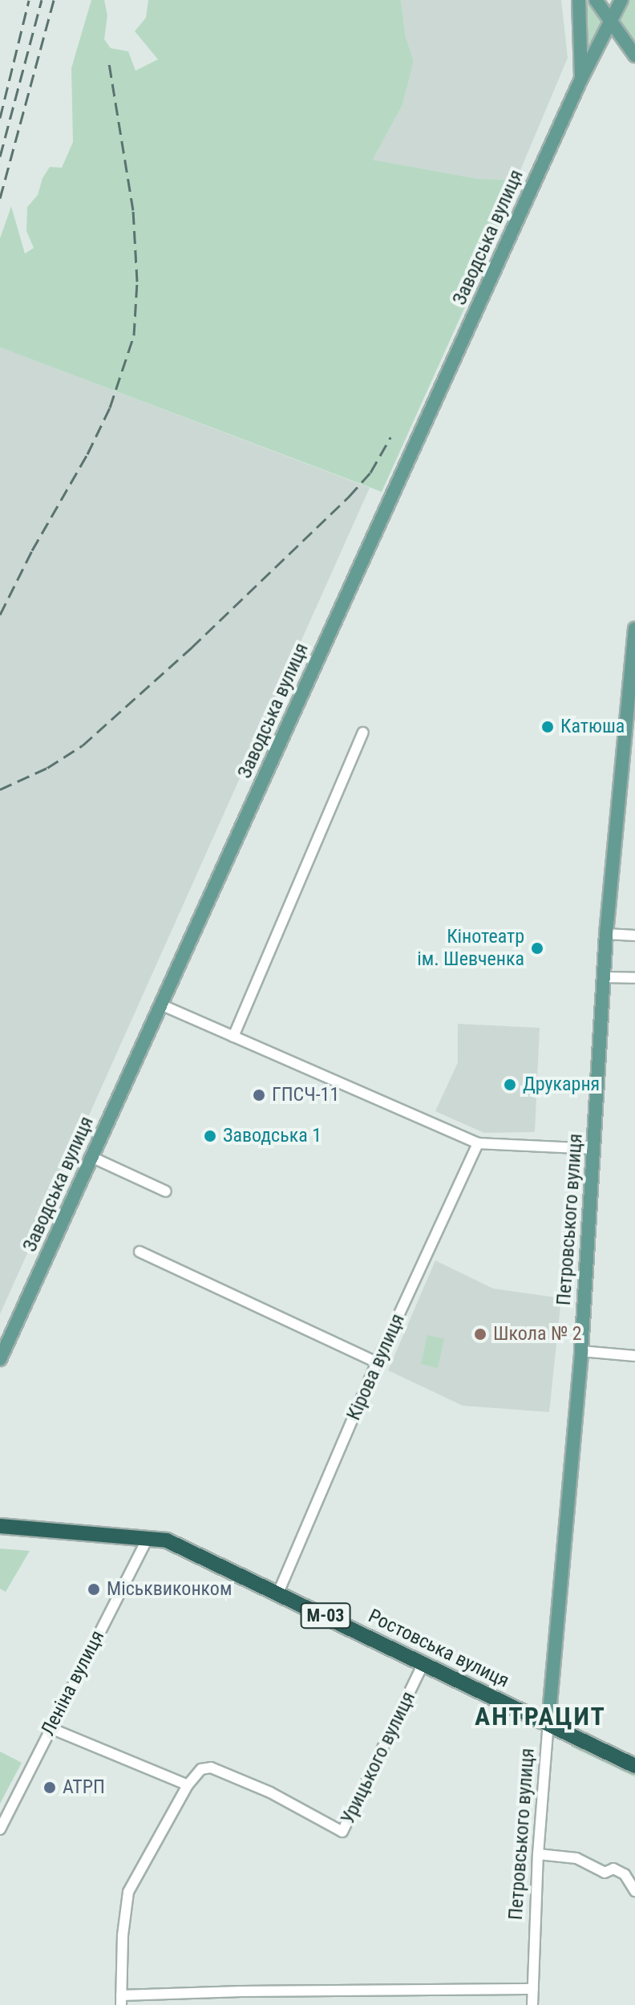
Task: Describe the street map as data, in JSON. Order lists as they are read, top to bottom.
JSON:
{
  "streets": {
    "highway": ["М-03", "Ростовська вулиця"],
    "main road": ["Заводська вулиця", "Петровського вулиця"],
    "street": ["Кірова вулиця", "Леніна вулиця", "Урицького вулиця"]
  },
  "crossings": [
    ["Петровського вулиця", "Ростовська вулиця"],
    ["Кірова вулиця", "Ростовська вулиця"],
    ["Ростовська вулиця", "Леніна вулиця"],
    ["Ростовська вулиця", "Урицького вулиця"]
  ],
  "districts": ["АНТРАЦИТ"],
  "places": [
    "Катюша",
    "Кінотеатр ім. Шевченка",
    "Друкарня",
    "ГПСЧ-11",
    "Заводська 1",
    "Школа № 2",
    "Міськвиконком",
    "АТРП"
  ]
}
